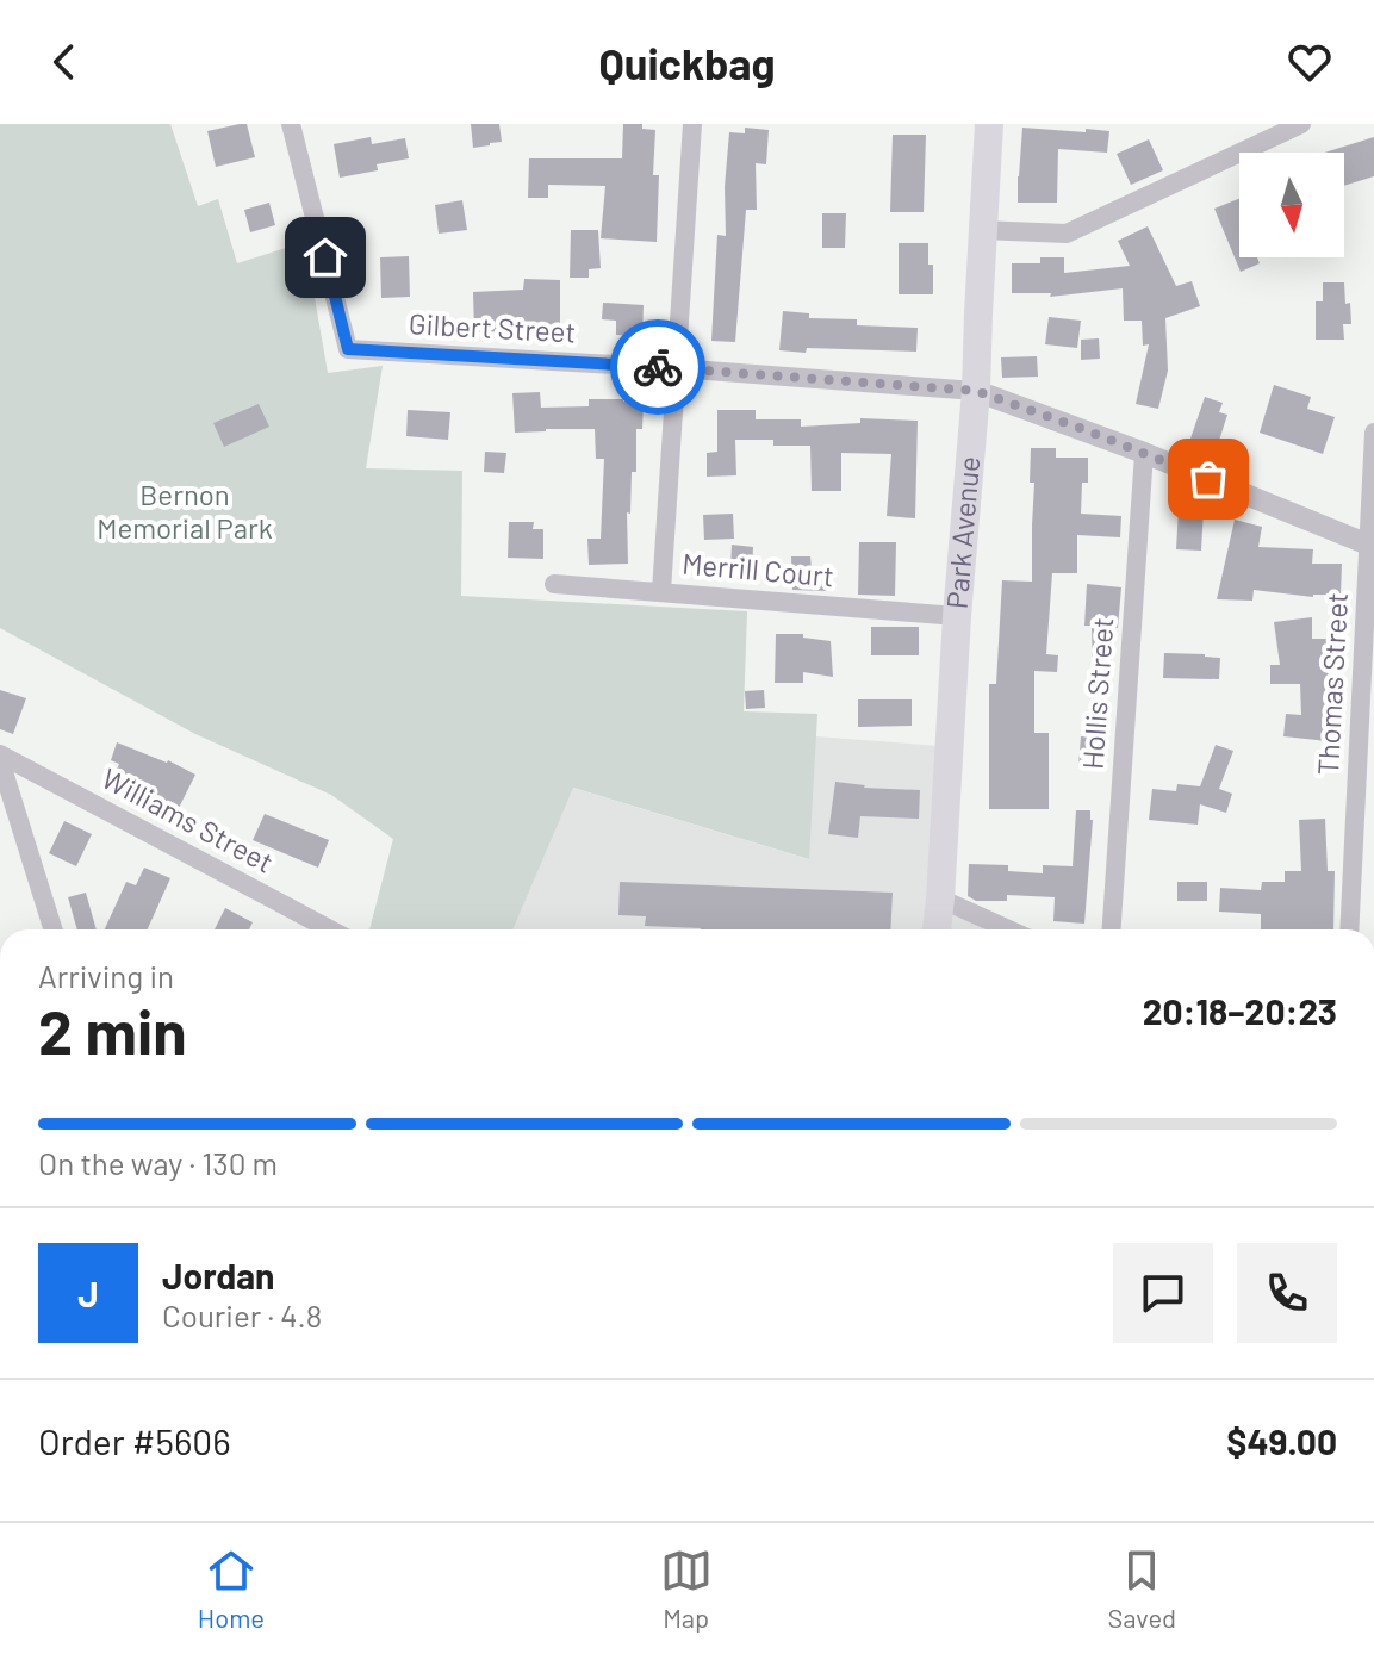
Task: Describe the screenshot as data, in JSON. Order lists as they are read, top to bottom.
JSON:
{
  "streets": {
    "main road": ["Park Avenue"],
    "street": [
      "Gilbert Street",
      "Merrill Court",
      "Thomas Street",
      "Hollis Street",
      "Williams Street"
    ]
  },
  "crossings": [
    ["Gilbert Street", "Park Avenue"],
    ["Park Avenue", "Merrill Court"]
  ],
  "parks": ["Bernon Memorial Park"],
  "north": "bottom",
  "page": {
    "header": "Quickbag",
    "heading": ["2 min", "Arriving in", "20:18–20:23"],
    "panel": [
      "Jordan",
      "Courier · 4.8",
      "Order #5606",
      "$49.00"
    ],
    "bar": "On the way · 130 m",
    "round": "J",
    "tabs": ["Home", "Map", "Saved"]
  }
}
